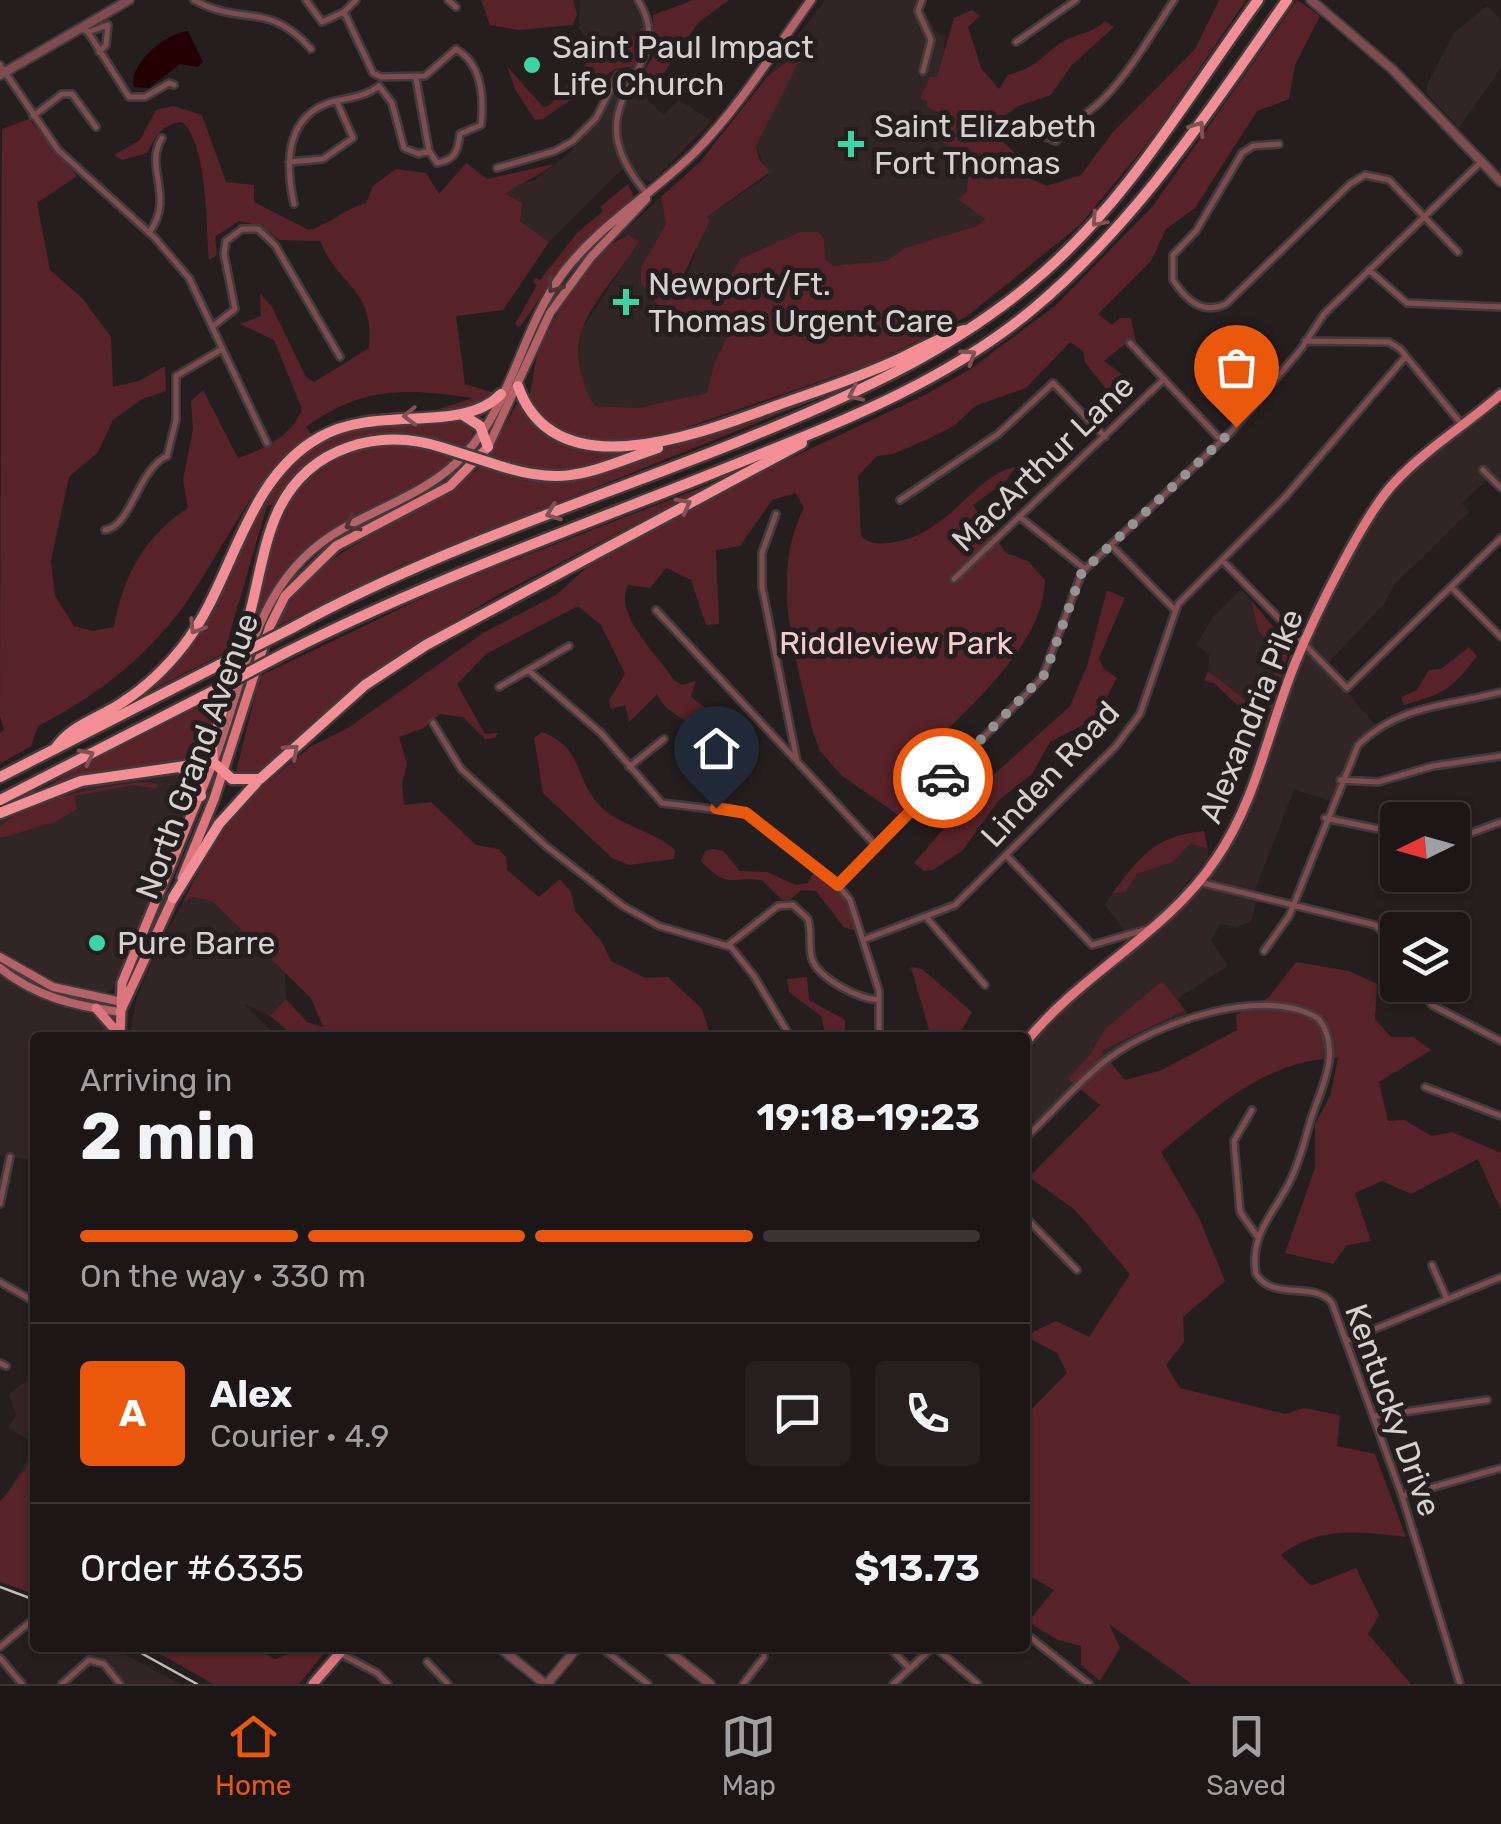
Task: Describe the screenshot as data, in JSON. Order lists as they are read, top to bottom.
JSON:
{
  "streets": {
    "main road": ["Alexandria Pike", "North Grand Avenue"],
    "street": ["MacArthur Lane", "Linden Road", "Kentucky Drive"]
  },
  "parks": ["Riddleview Park"],
  "places": {
    "other": ["Saint Paul Impact Life Church", "Pure Barre"],
    "health": ["Saint Elizabeth Fort Thomas", "Newport/Ft. Thomas Urgent Care"]
  },
  "north": "left",
  "page": {
    "heading": ["2 min", "Arriving in", "19:18–19:23"],
    "panel": [
      "Alex",
      "Courier · 4.9",
      "Order #6335",
      "$13.73"
    ],
    "bar": "On the way · 330 m",
    "round": "A",
    "tabs": ["Home", "Map", "Saved"]
  }
}
